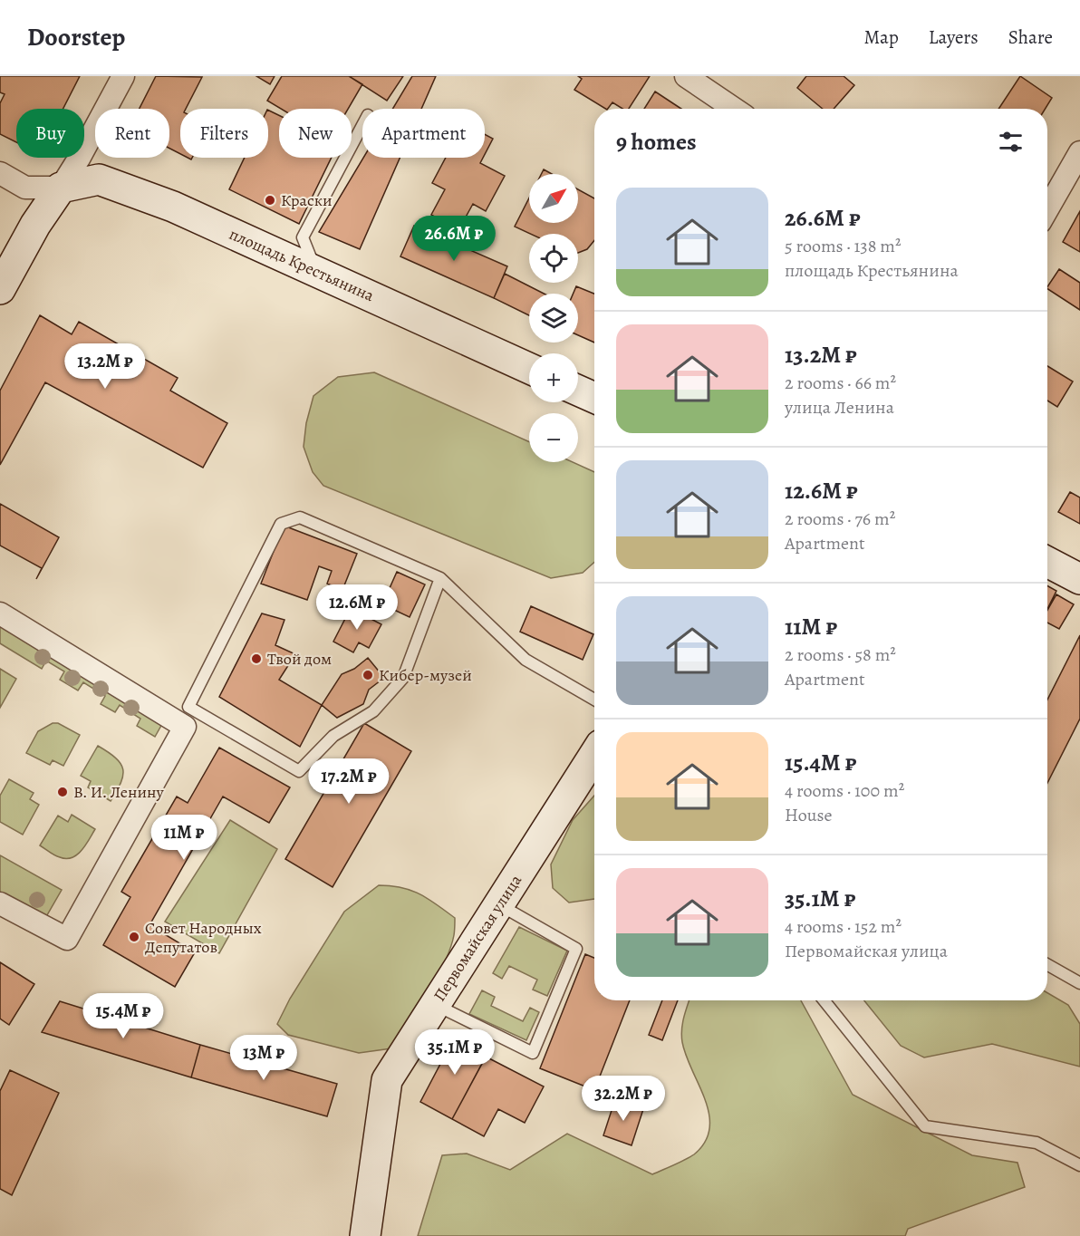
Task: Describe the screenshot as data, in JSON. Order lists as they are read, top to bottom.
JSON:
{
  "streets": {
    "street": ["площадь Крестьянина", "Первомайская улица"]
  },
  "places": [
    "Краски",
    "Твой дом",
    "Кибер-музей",
    "В. И. Ленину",
    "Совет Народных Депутатов"
  ],
  "north": "top right",
  "page": {
    "header": "Doorstep",
    "nav": ["Map", "Layers", "Share"],
    "chip": [
      "Buy",
      "Rent",
      "Filters",
      "New",
      "Apartment"
    ],
    "heading": "9 homes",
    "map_buttons": ["+", "−"],
    "list": [
      {
        "name": "26.6M ₽",
        "note": "5 rooms · 138 m² · площадь Крестьянина"
      },
      {
        "name": "13.2M ₽",
        "note": "2 rooms · 66 m² · улица Ленина"
      },
      {
        "name": "12.6M ₽",
        "note": "2 rooms · 76 m² · Apartment"
      },
      {
        "name": "11M ₽",
        "note": "2 rooms · 58 m² · Apartment"
      },
      {
        "name": "15.4M ₽",
        "note": "4 rooms · 100 m² · House"
      },
      {
        "name": "35.1M ₽",
        "note": "4 rooms · 152 m² · Первомайская улица"
      }
    ],
    "price": [
      "26.6M ₽",
      "13.2M ₽",
      "12.6M ₽",
      "17.2M ₽",
      "11M ₽",
      "15.4M ₽",
      "35.1M ₽",
      "13M ₽",
      "32.2M ₽"
    ]
  }
}
